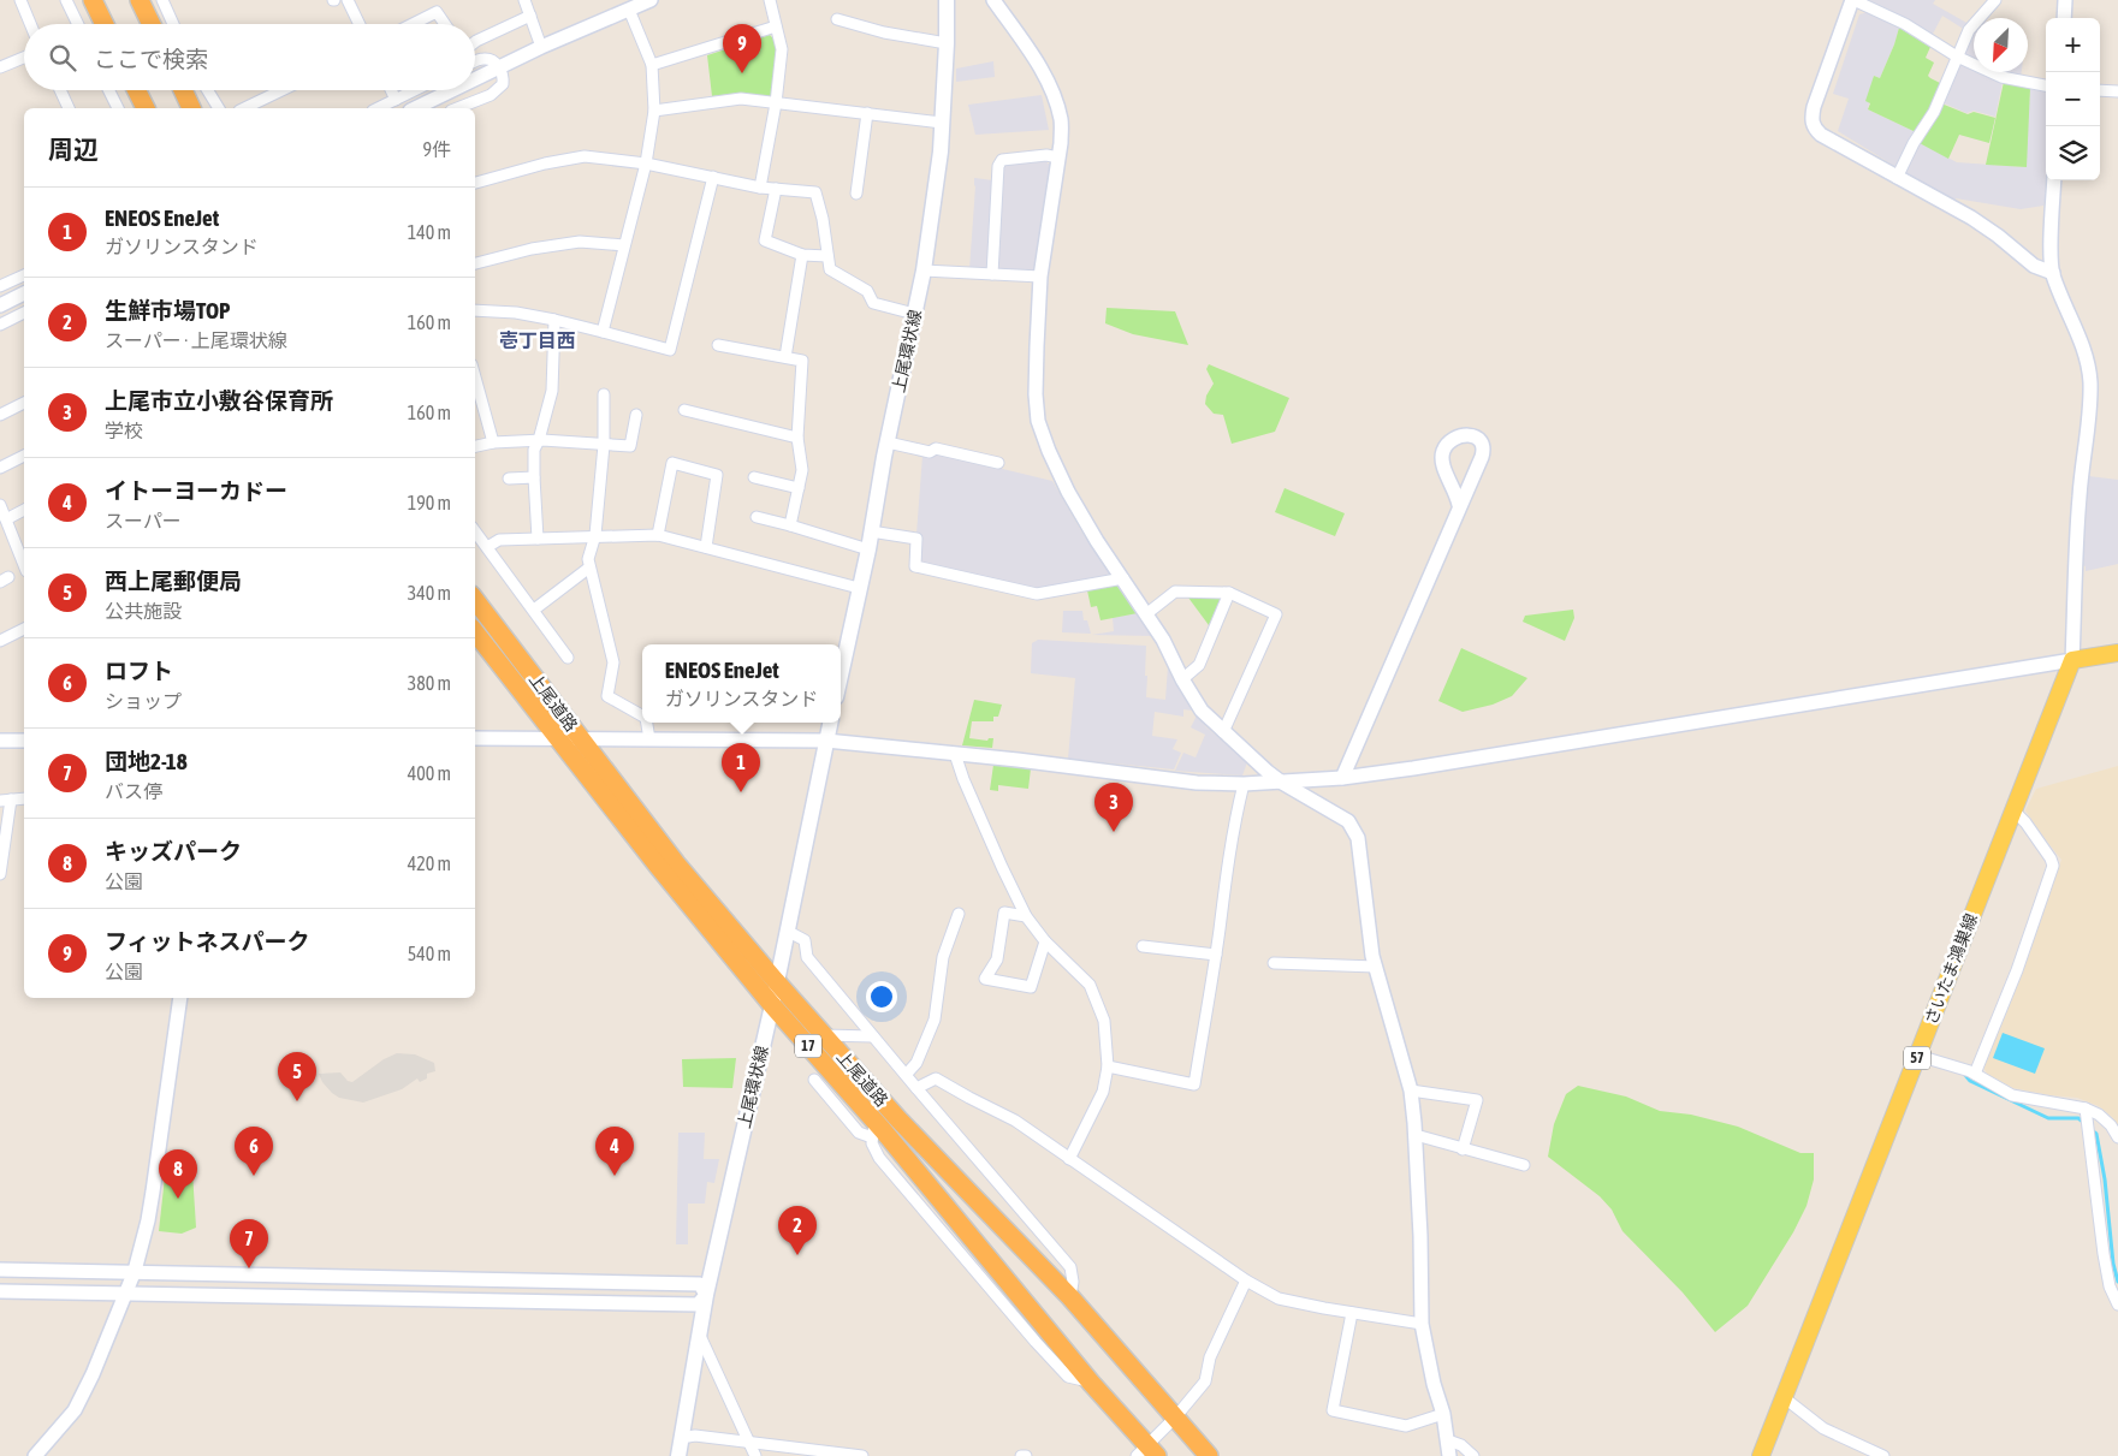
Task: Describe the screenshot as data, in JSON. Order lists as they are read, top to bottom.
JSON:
{
  "streets": {
    "highway": ["上尾道路", "17"],
    "main road": ["上尾環状線", "さいたま鴻巣線", "57"]
  },
  "crossings": [
    ["上尾環状線", "上尾道路"]
  ],
  "districts": ["壱丁目西"],
  "north": "bottom left",
  "page": {
    "map_buttons": ["+", "−"],
    "pins": [
      "9",
      "1",
      "3",
      "5",
      "4",
      "6",
      "8",
      "2",
      "7"
    ],
    "search": "ここで検索",
    "heading": ["周辺", "9件"],
    "list": [
      {
        "mark": "1",
        "name": "ENEOS EneJet",
        "note": "ガソリンスタンド",
        "value": "140 m"
      },
      {
        "mark": "2",
        "name": "生鮮市場TOP",
        "note": "スーパー · 上尾環状線",
        "value": "160 m"
      },
      {
        "mark": "3",
        "name": "上尾市立小敷谷保育所",
        "note": "学校",
        "value": "160 m"
      },
      {
        "mark": "4",
        "name": "イトーヨーカドー",
        "note": "スーパー",
        "value": "190 m"
      },
      {
        "mark": "5",
        "name": "西上尾郵便局",
        "note": "公共施設",
        "value": "340 m"
      },
      {
        "mark": "6",
        "name": "ロフト",
        "note": "ショップ",
        "value": "380 m"
      },
      {
        "mark": "7",
        "name": "団地2-18",
        "note": "バス停",
        "value": "400 m"
      },
      {
        "mark": "8",
        "name": "キッズパーク",
        "note": "公園",
        "value": "420 m"
      },
      {
        "mark": "9",
        "name": "フィットネスパーク",
        "note": "公園",
        "value": "540 m"
      }
    ],
    "popup": ["ENEOS EneJet", "ガソリンスタンド"]
  }
}
